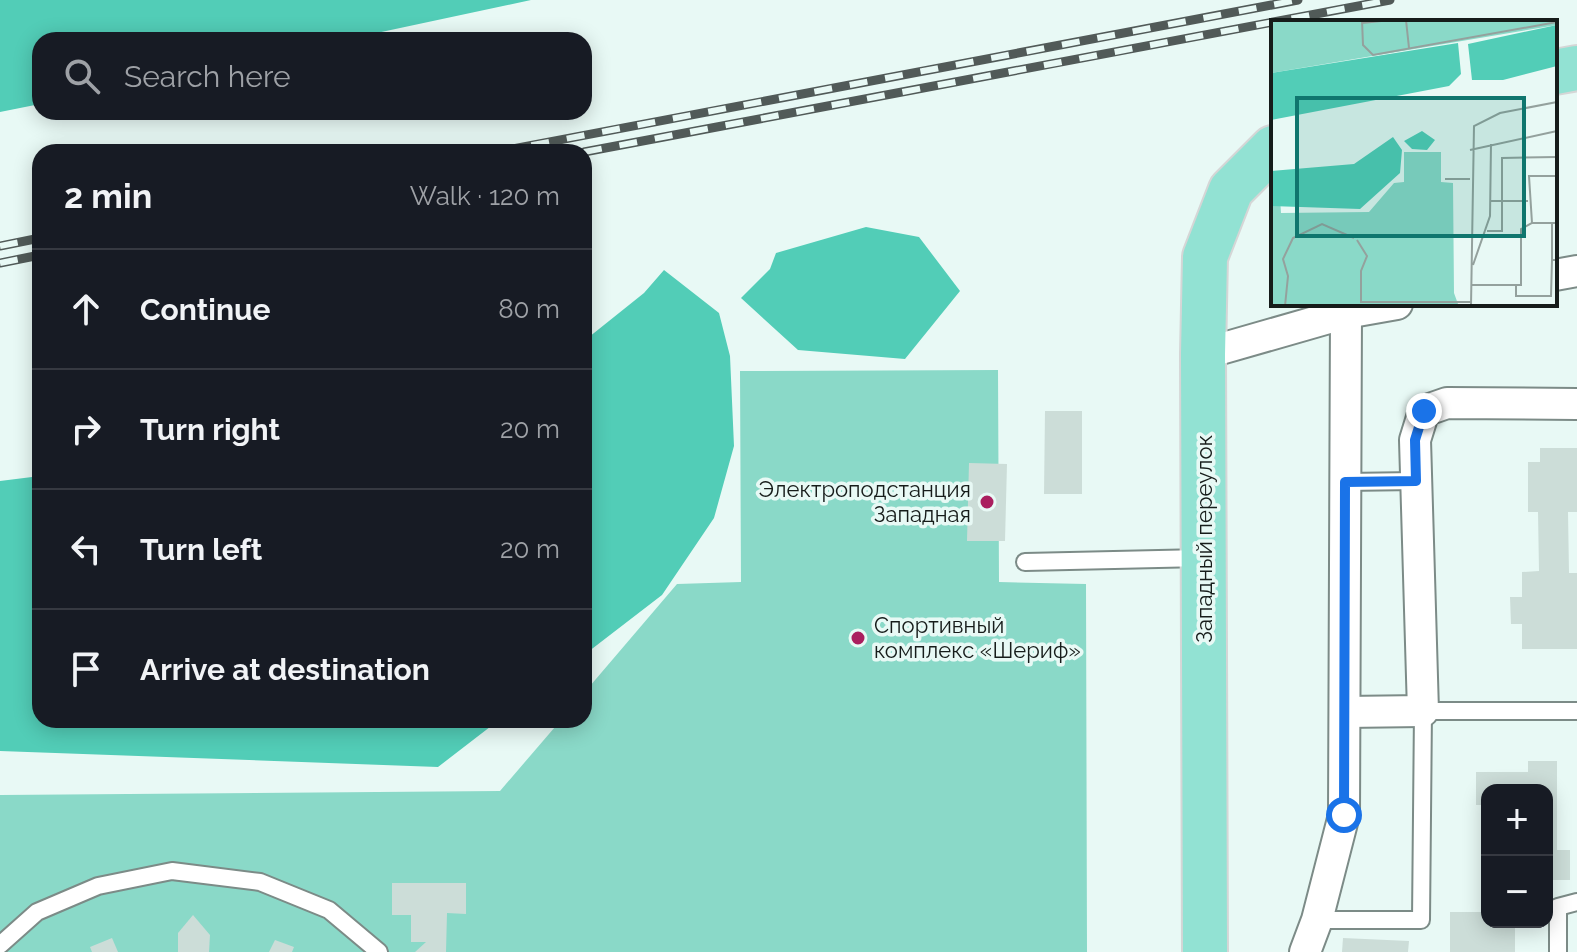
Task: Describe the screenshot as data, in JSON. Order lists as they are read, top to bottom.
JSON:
{
  "streets": {
    "main road": ["Западный переулок"]
  },
  "places": ["Электроподстанция Западная", "Спортивный комплекс «Шериф»"],
  "page": {
    "search": "Search here",
    "heading": ["2 min", "Walk · 120 m"],
    "list": [
      ["Continue", "80 m"],
      ["Turn right", "20 m"],
      ["Turn left", "20 m"],
      "Arrive at destination"
    ],
    "map_buttons": ["+", "−"]
  }
}
